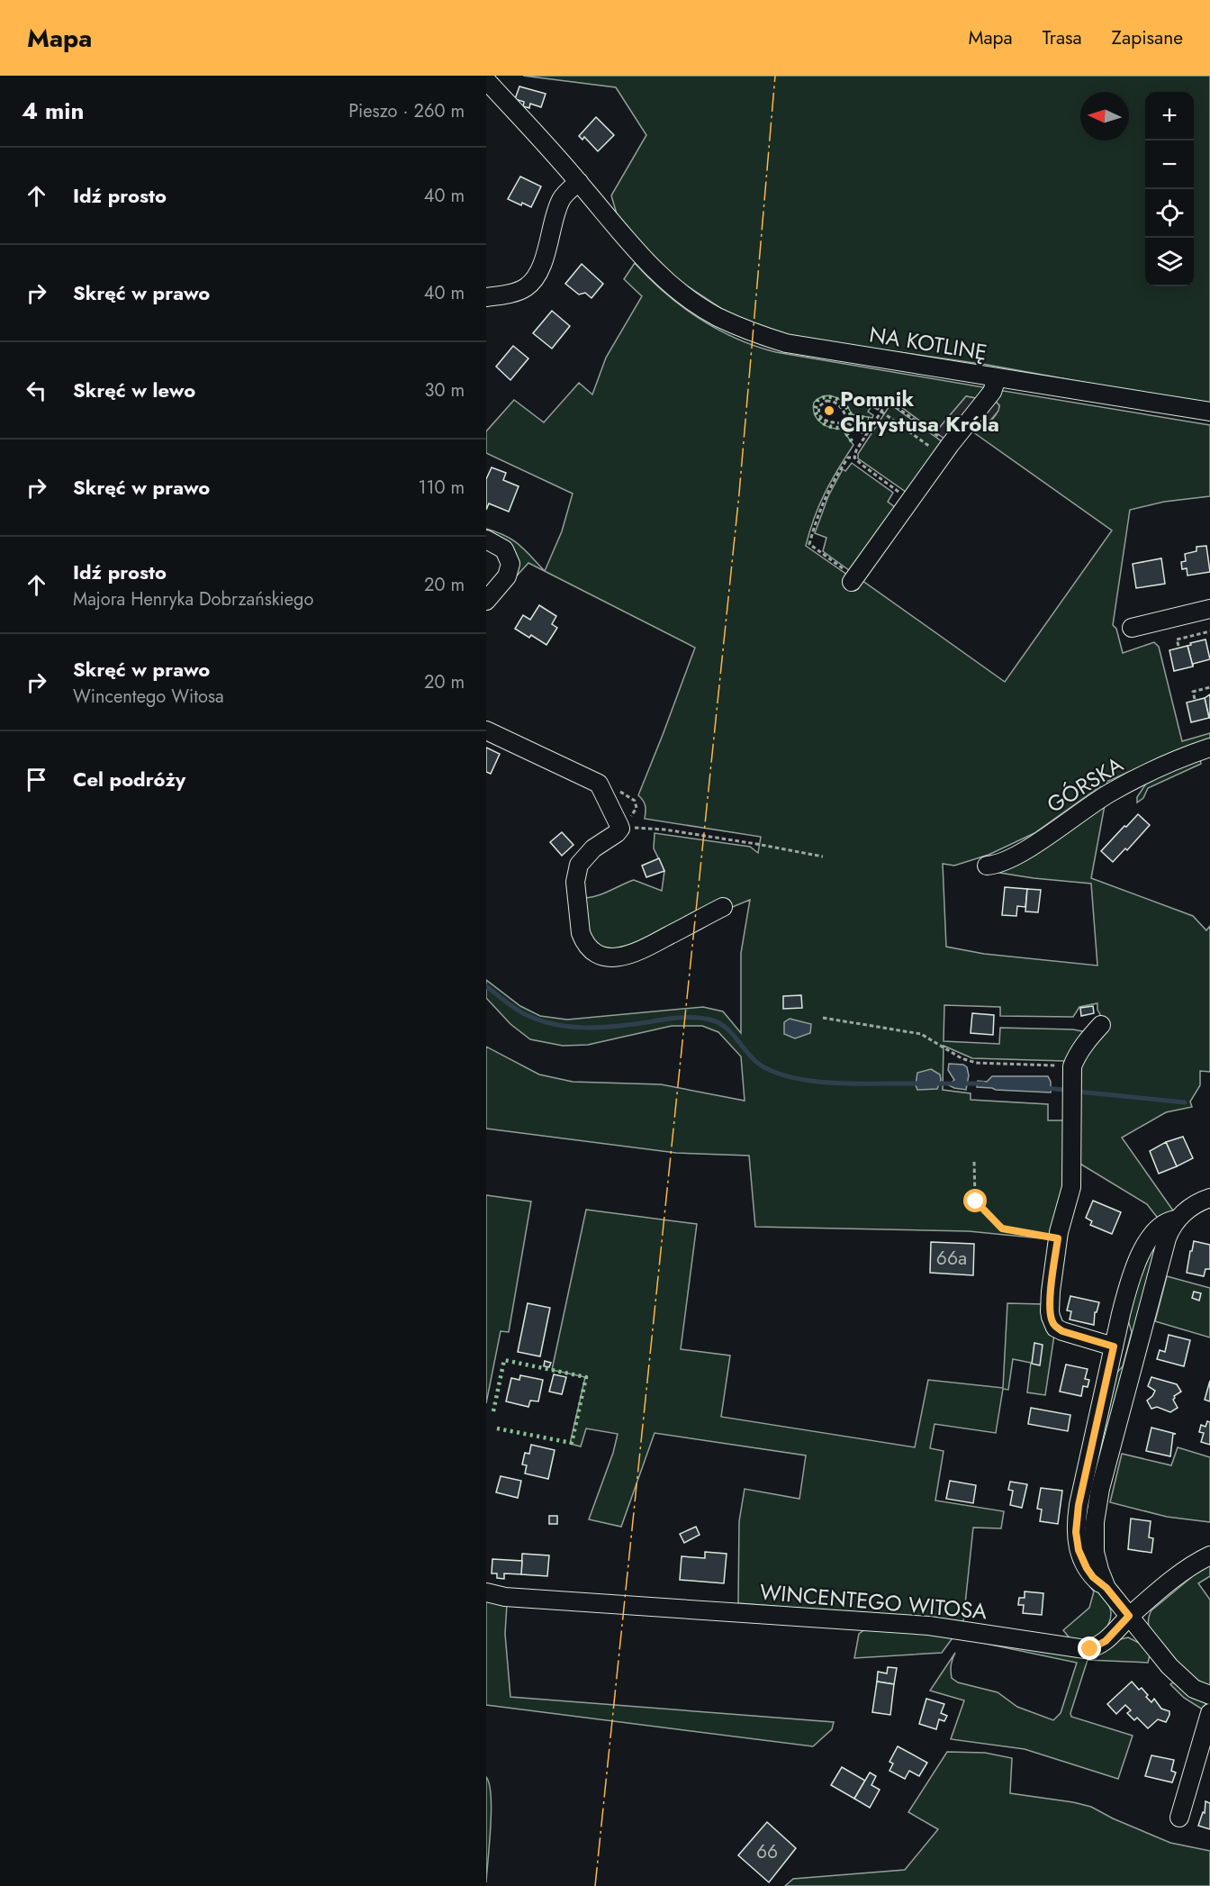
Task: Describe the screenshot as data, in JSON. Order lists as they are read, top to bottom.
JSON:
{
  "streets": {
    "street": ["NA KOTLINĘ", "GÓRSKA", "WINCENTEGO WITOSA"]
  },
  "places": ["Pomnik Chrystusa Króla"],
  "house_numbers": ["66a", "66"],
  "north": "left",
  "page": {
    "header": "Mapa",
    "nav": ["Mapa", "Trasa", "Zapisane"],
    "heading": ["4 min", "Pieszo · 260 m"],
    "map_buttons": ["+", "−"],
    "list": [
      ["Idź prosto", "40 m"],
      ["Skręć w prawo", "40 m"],
      ["Skręć w lewo", "30 m"],
      ["Skręć w prawo", "110 m"],
      ["Idź prosto", "Majora Henryka Dobrzańskiego", "20 m"],
      ["Skręć w prawo", "Wincentego Witosa", "20 m"],
      "Cel podróży"
    ]
  }
}
